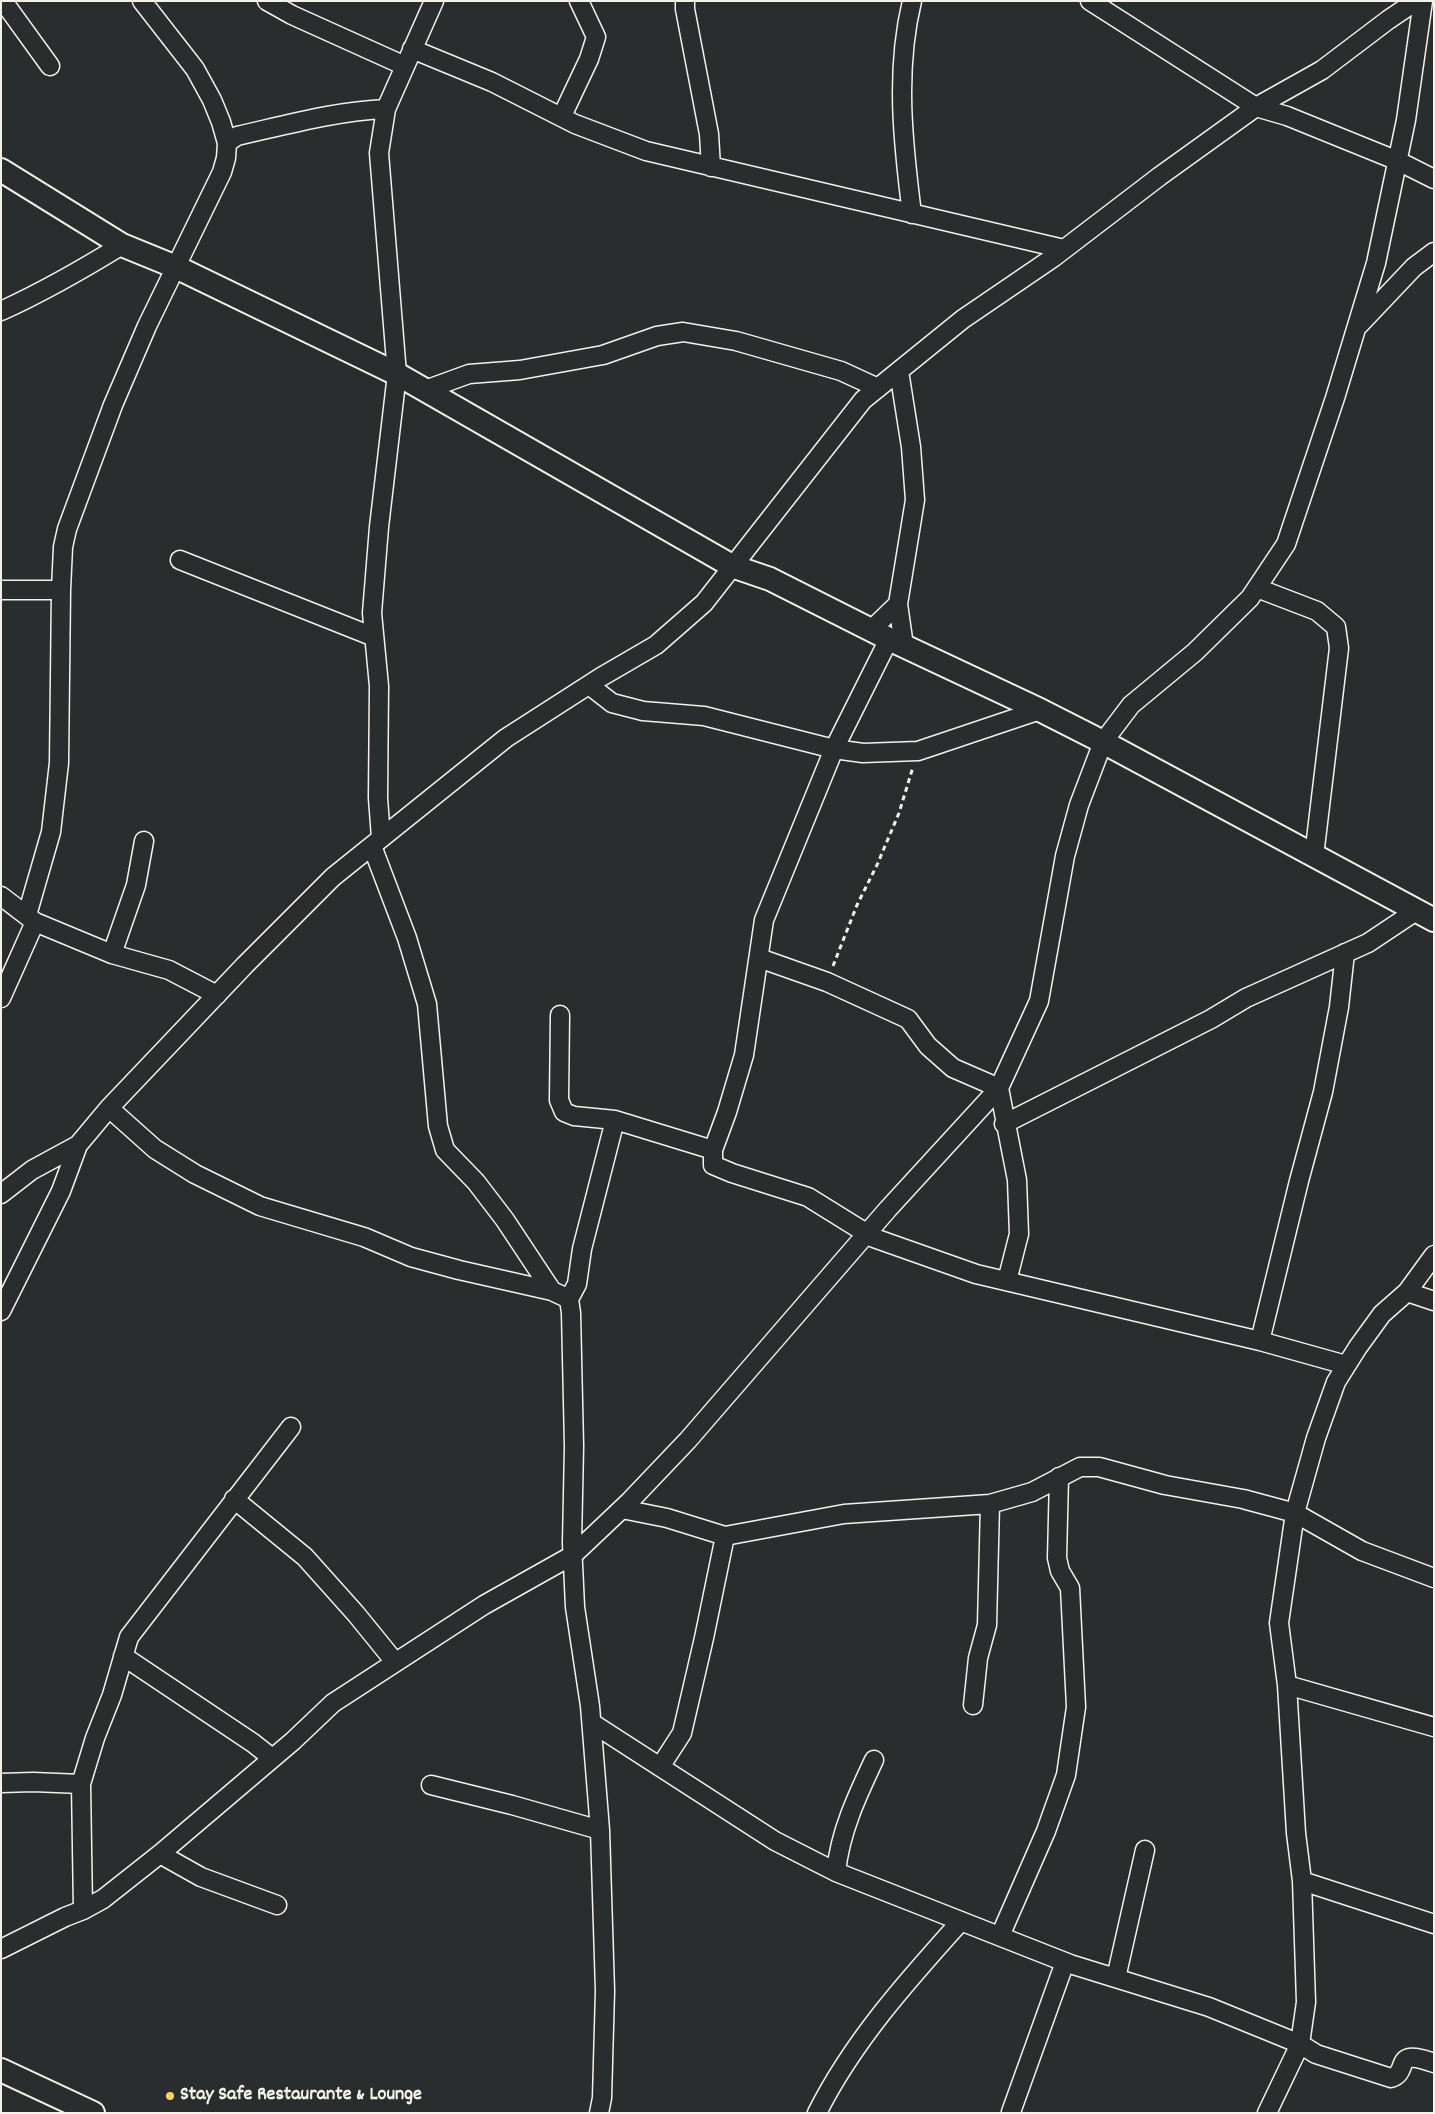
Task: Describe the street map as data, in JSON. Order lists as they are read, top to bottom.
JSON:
{
  "places": ["Stay Safe Restaurante & Lounge"]
}
